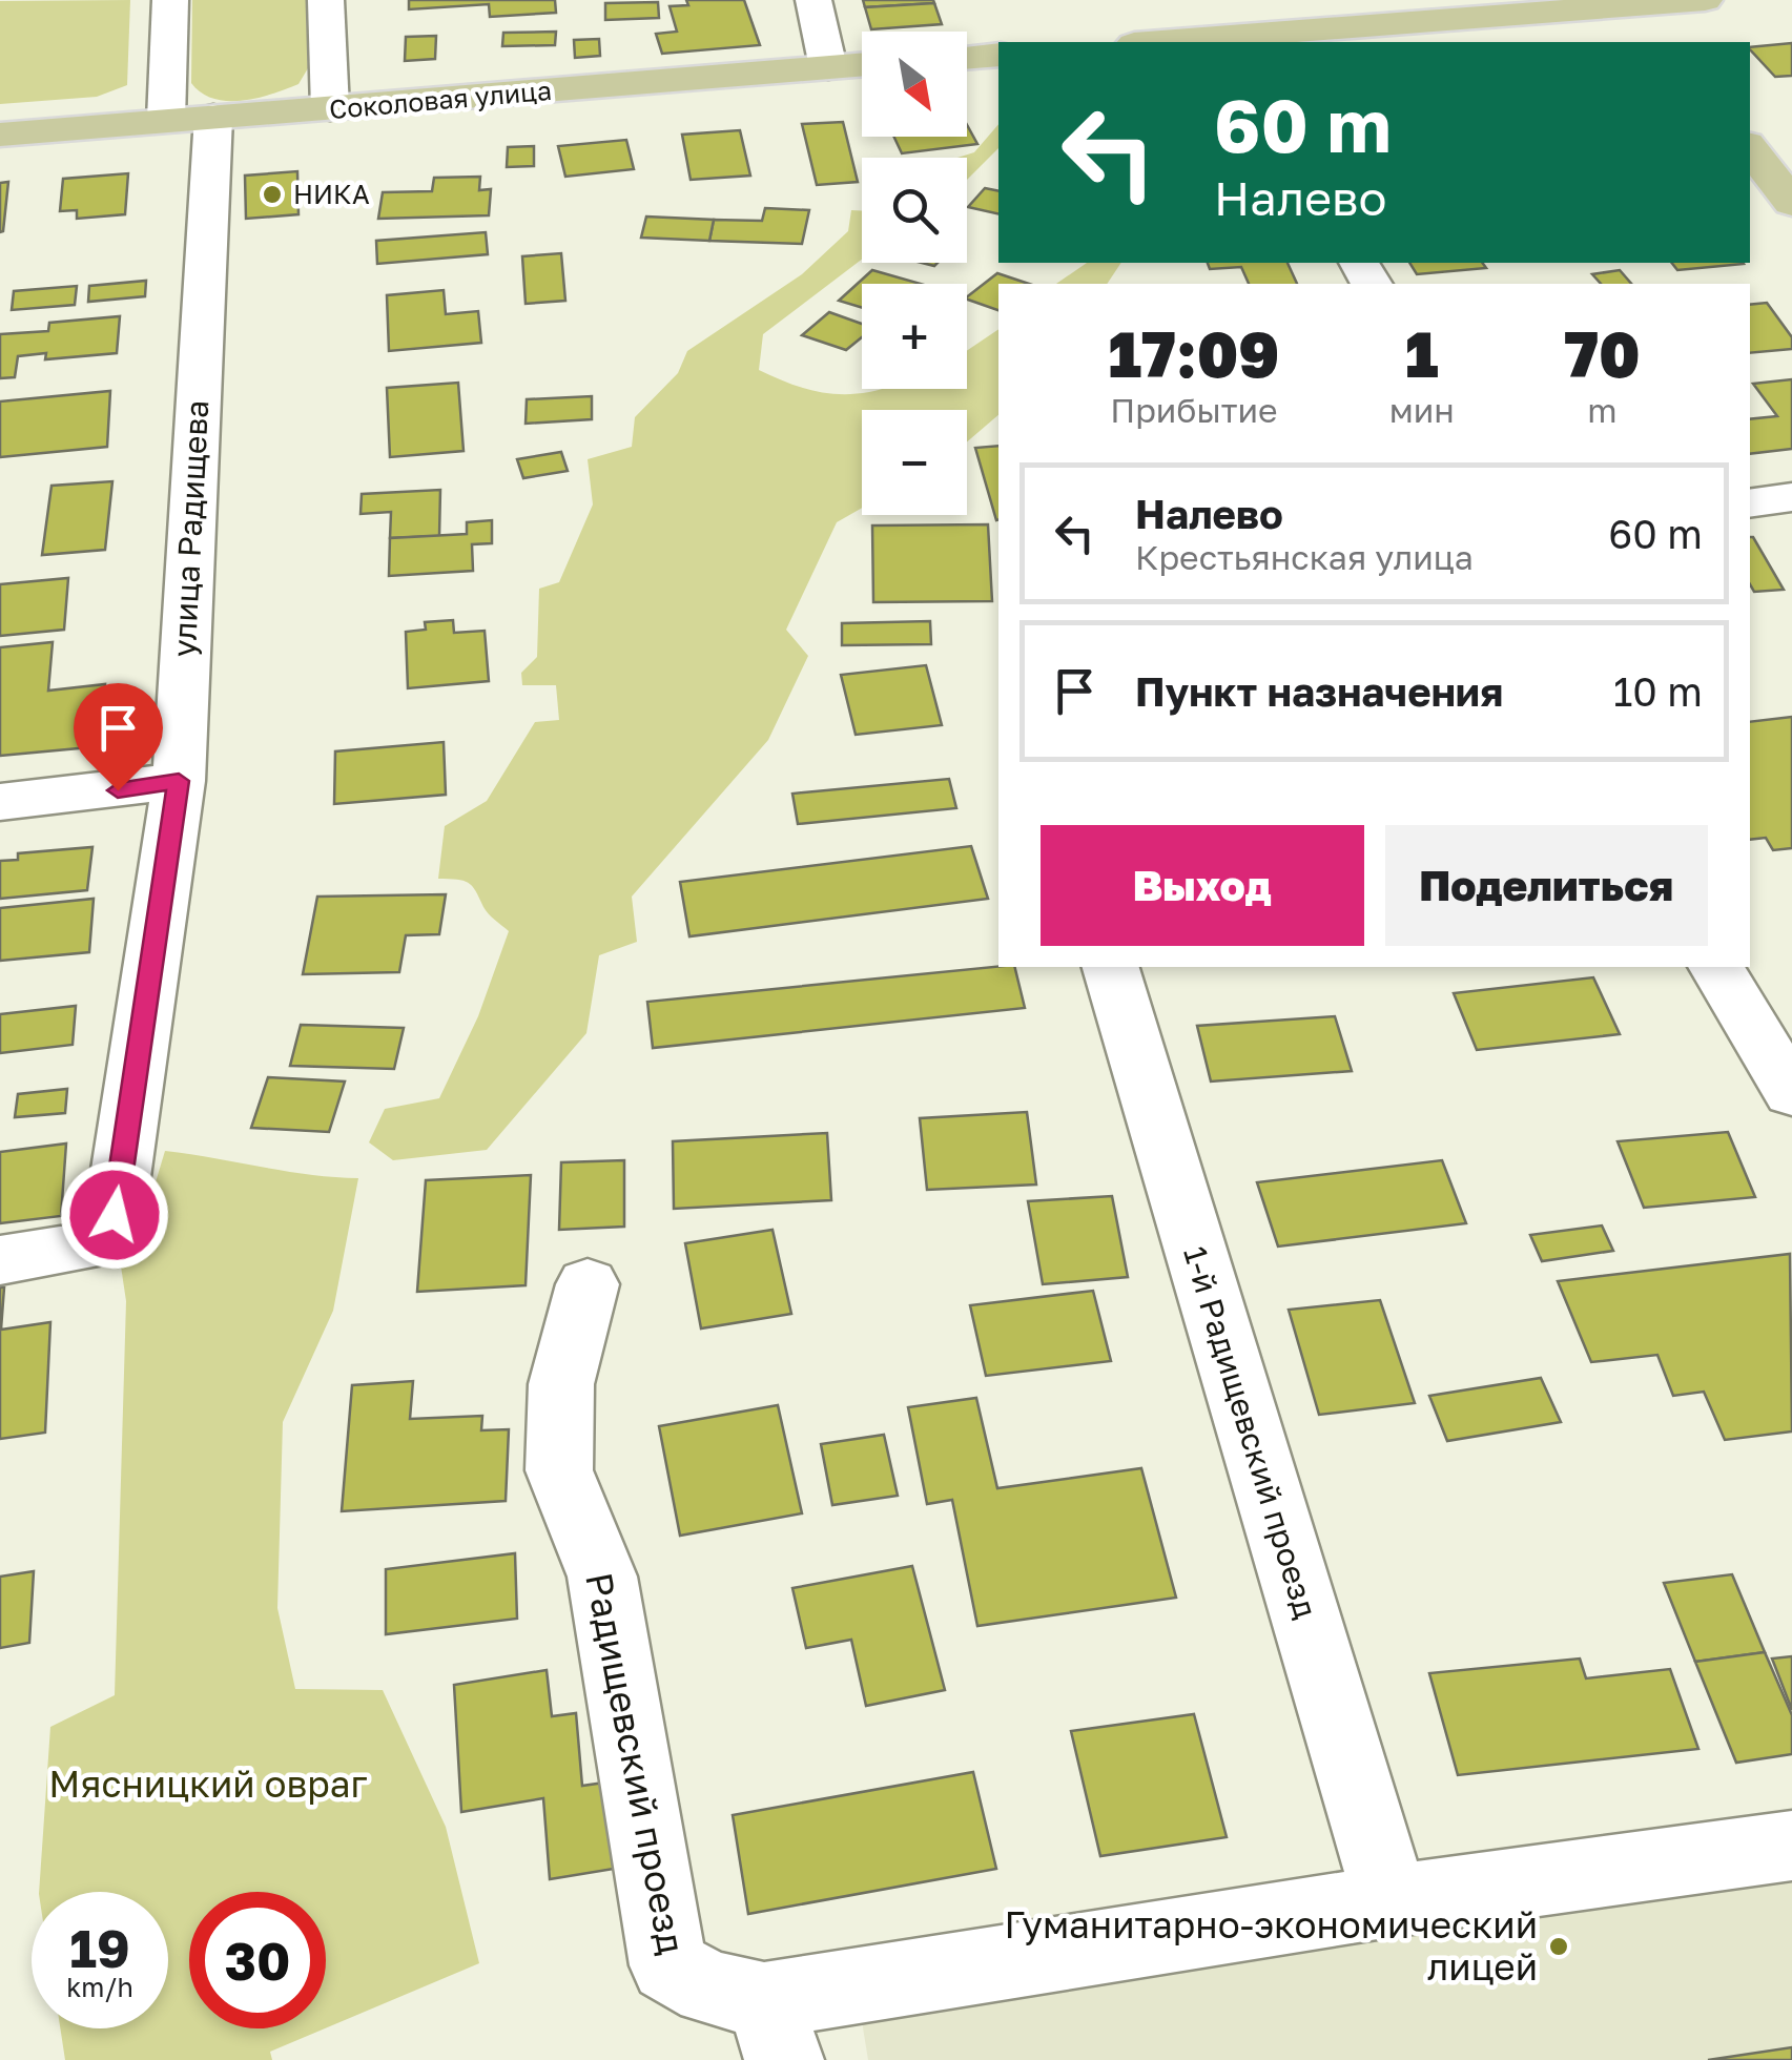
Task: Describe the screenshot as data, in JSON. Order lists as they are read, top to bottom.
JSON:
{
  "streets": {
    "main road": ["Соколовая улица"],
    "street": ["улица Радищева", "1-й Радищевский проезд", "Радищевский проезд"]
  },
  "crossings": [
    ["Соколовая улица", "улица Радищева"]
  ],
  "parks": ["Мясницкий овраг"],
  "places": ["НИКА", "Гуманитарно-экономический лицей"],
  "north": "bottom right",
  "page": {
    "map_buttons": ["+", "−"],
    "turn": ["60 m", "Налево"],
    "eta": [
      "17:09",
      "Прибытие",
      "1",
      "мин",
      "70",
      "m"
    ],
    "list": [
      {
        "name": "Налево",
        "note": "Крестьянская улица",
        "value": "60 m"
      },
      {
        "name": "Пункт назначения",
        "value": "10 m"
      }
    ],
    "buttons": ["Выход", "Поделиться"],
    "speed": "19 km/h",
    "limit": "30"
  }
}
